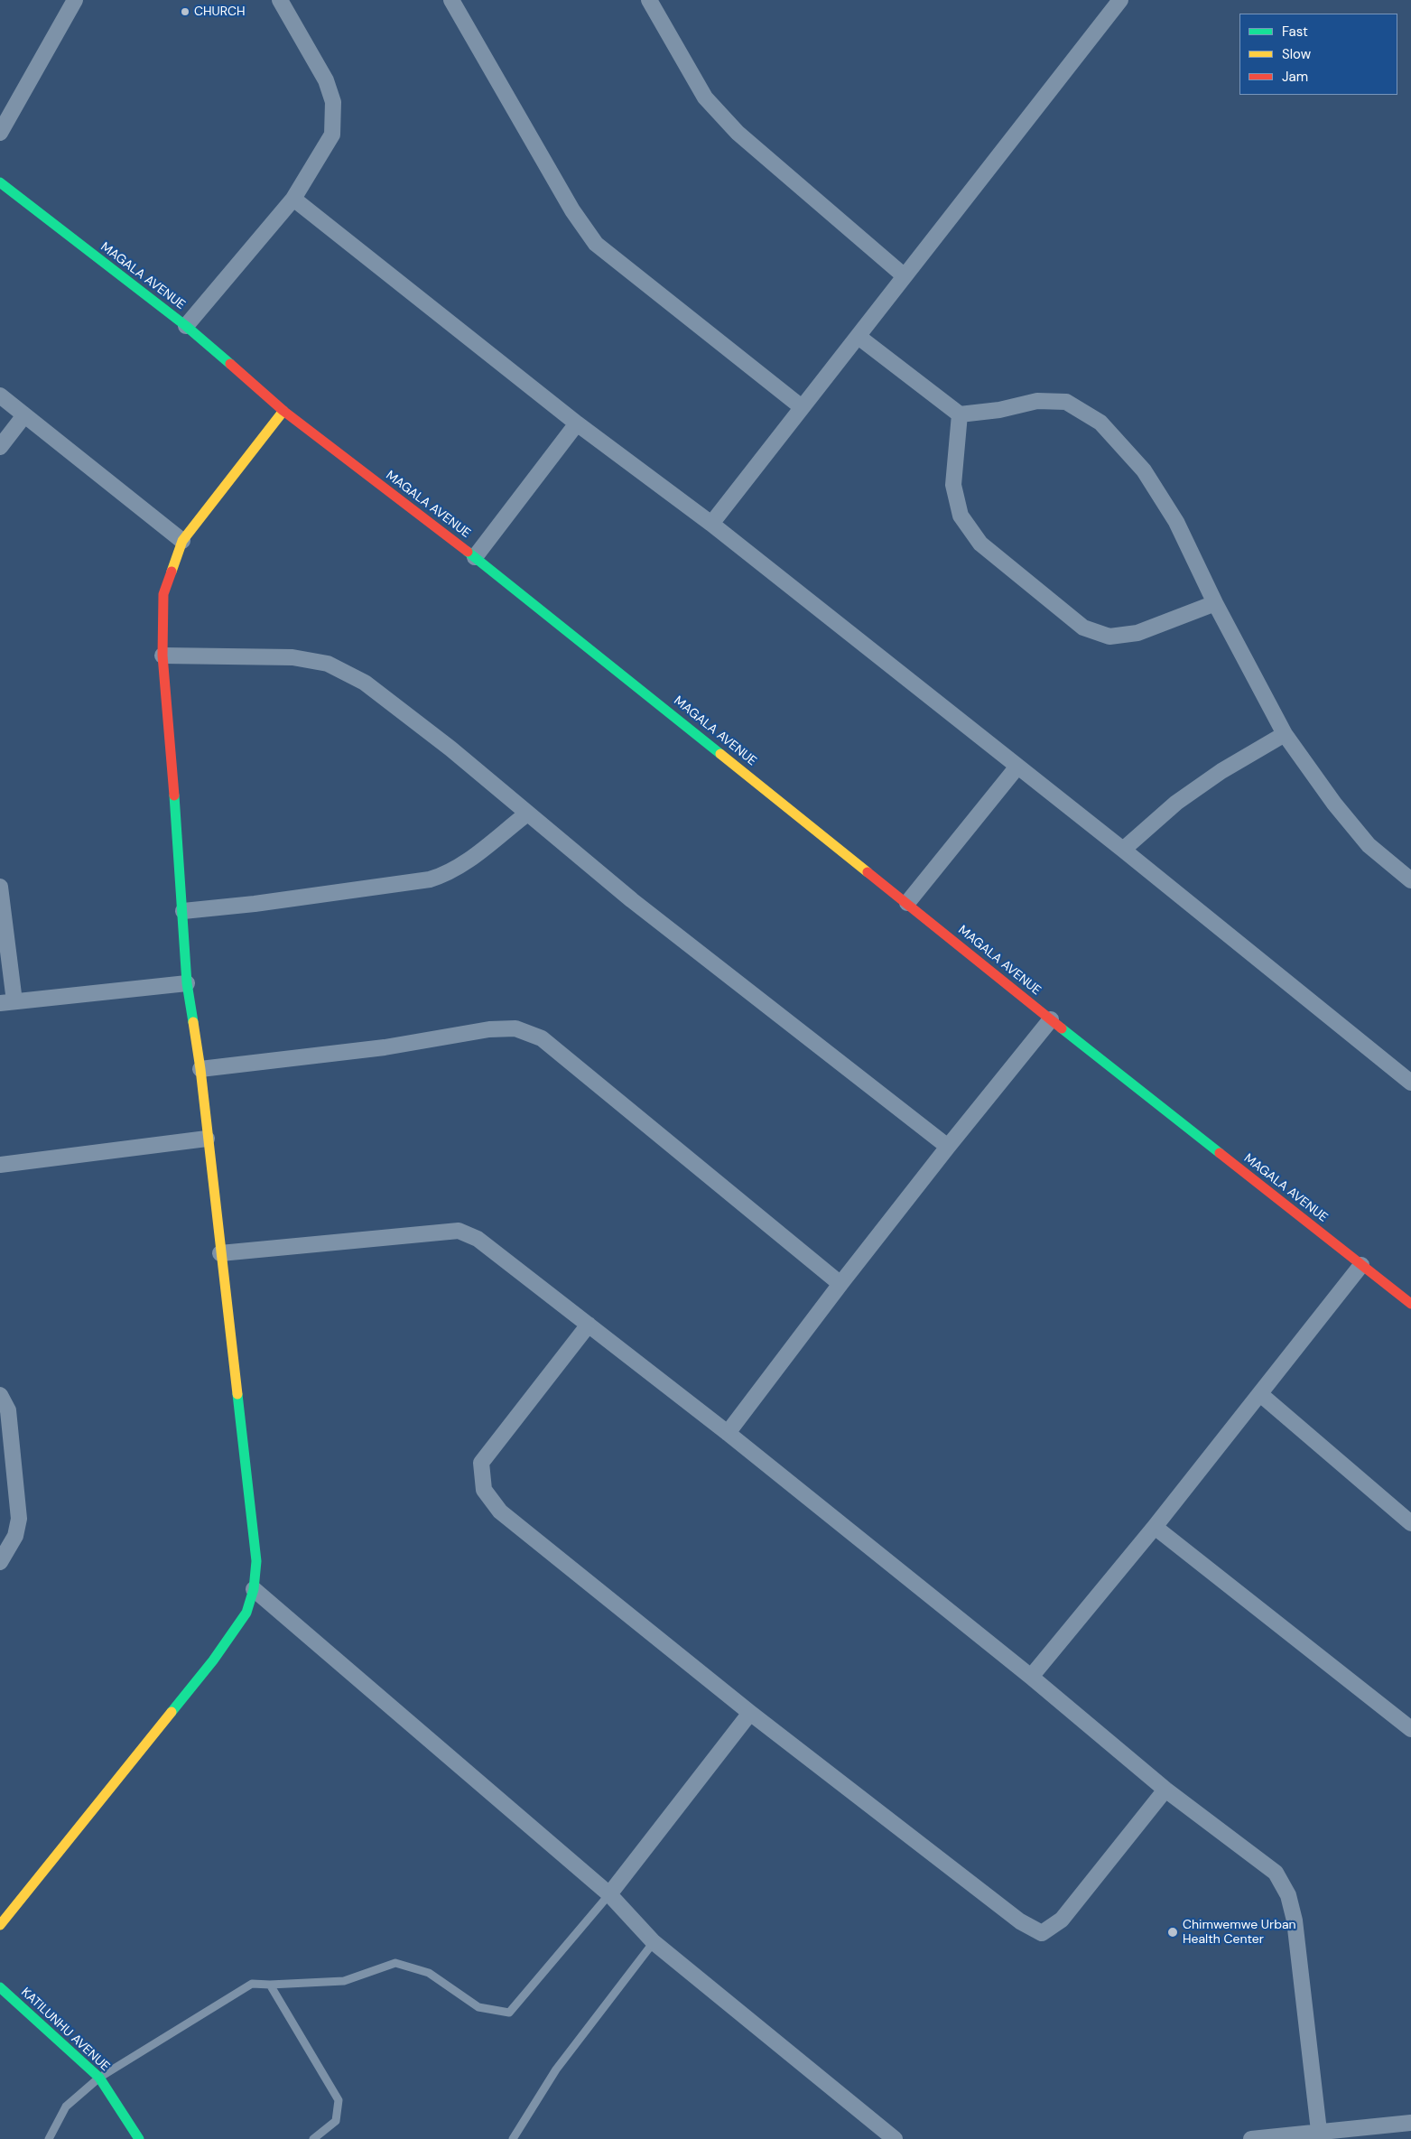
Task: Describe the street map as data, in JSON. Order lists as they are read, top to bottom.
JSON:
{
  "streets": {
    "street": ["MAGALA AVENUE", "KATILUNHU AVENUE"]
  },
  "places": ["CHURCH", "Chimwemwe Urban Health Center"],
  "legend": ["Fast", "Slow", "Jam"]
}
